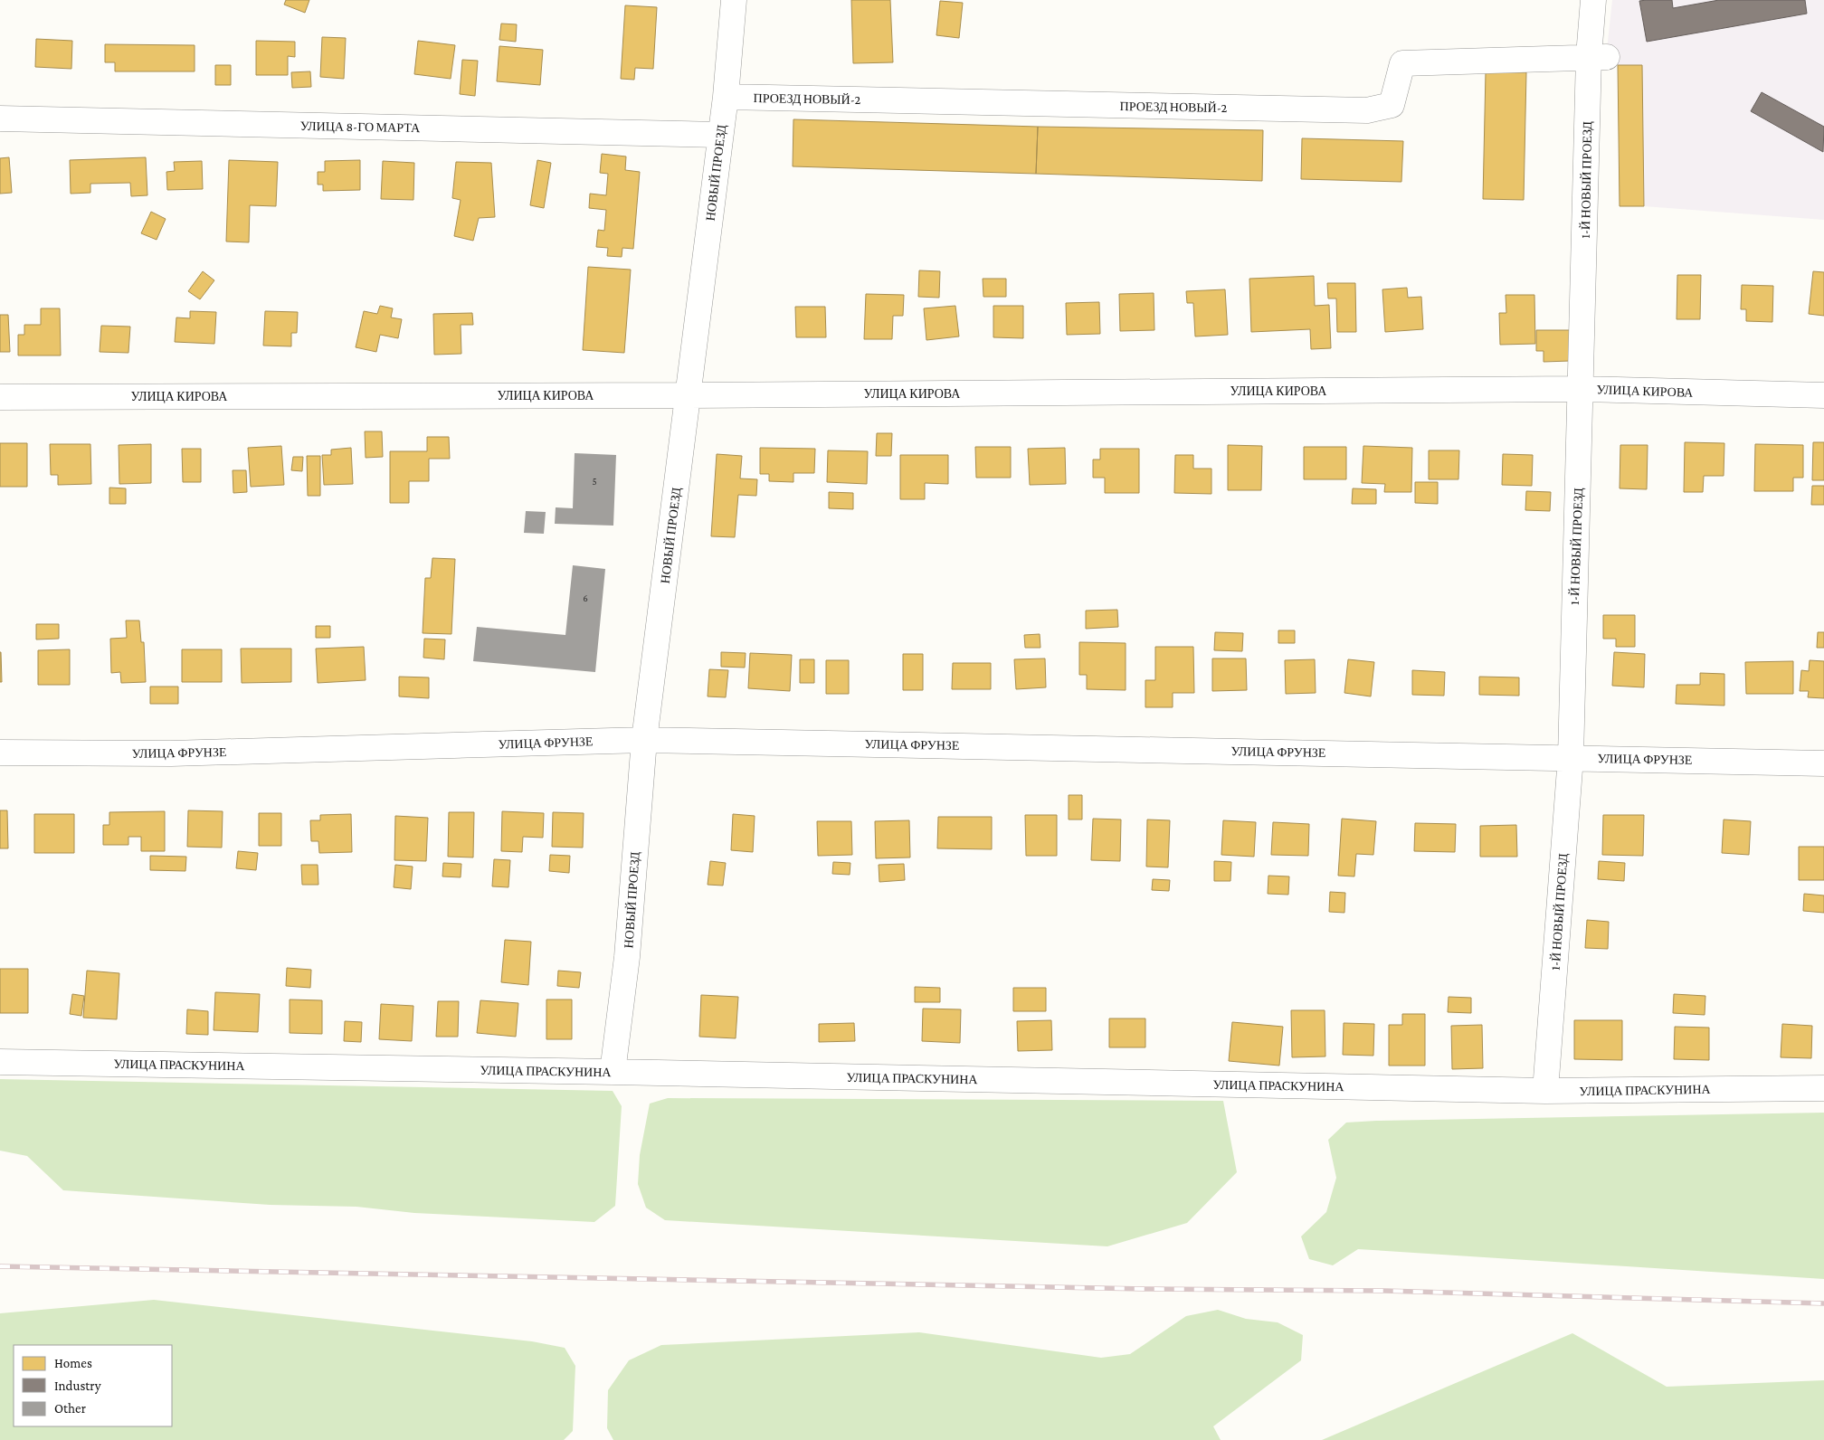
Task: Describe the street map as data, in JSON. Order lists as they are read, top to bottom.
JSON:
{
  "streets": {
    "street": [
      "ПРОЕЗД НОВЫЙ-2",
      "УЛИЦА 8-ГО МАРТА",
      "НОВЫЙ ПРОЕЗД",
      "1-Й НОВЫЙ ПРОЕЗД",
      "УЛИЦА КИРОВА",
      "УЛИЦА ФРУНЗЕ",
      "УЛИЦА ПРАСКУНИНА"
    ]
  },
  "crossings": [
    ["ПРОЕЗД НОВЫЙ-2", "НОВЫЙ ПРОЕЗД"],
    ["ПРОЕЗД НОВЫЙ-2", "1-Й НОВЫЙ ПРОЕЗД"],
    ["УЛИЦА 8-ГО МАРТА", "НОВЫЙ ПРОЕЗД"],
    ["НОВЫЙ ПРОЕЗД", "УЛИЦА КИРОВА"],
    ["НОВЫЙ ПРОЕЗД", "УЛИЦА ФРУНЗЕ"],
    ["НОВЫЙ ПРОЕЗД", "УЛИЦА ПРАСКУНИНА"],
    ["1-Й НОВЫЙ ПРОЕЗД", "УЛИЦА КИРОВА"],
    ["1-Й НОВЫЙ ПРОЕЗД", "УЛИЦА ФРУНЗЕ"],
    ["1-Й НОВЫЙ ПРОЕЗД", "УЛИЦА ПРАСКУНИНА"]
  ],
  "house_numbers": ["5", "6"],
  "legend": ["Homes", "Industry", "Other"]
}
